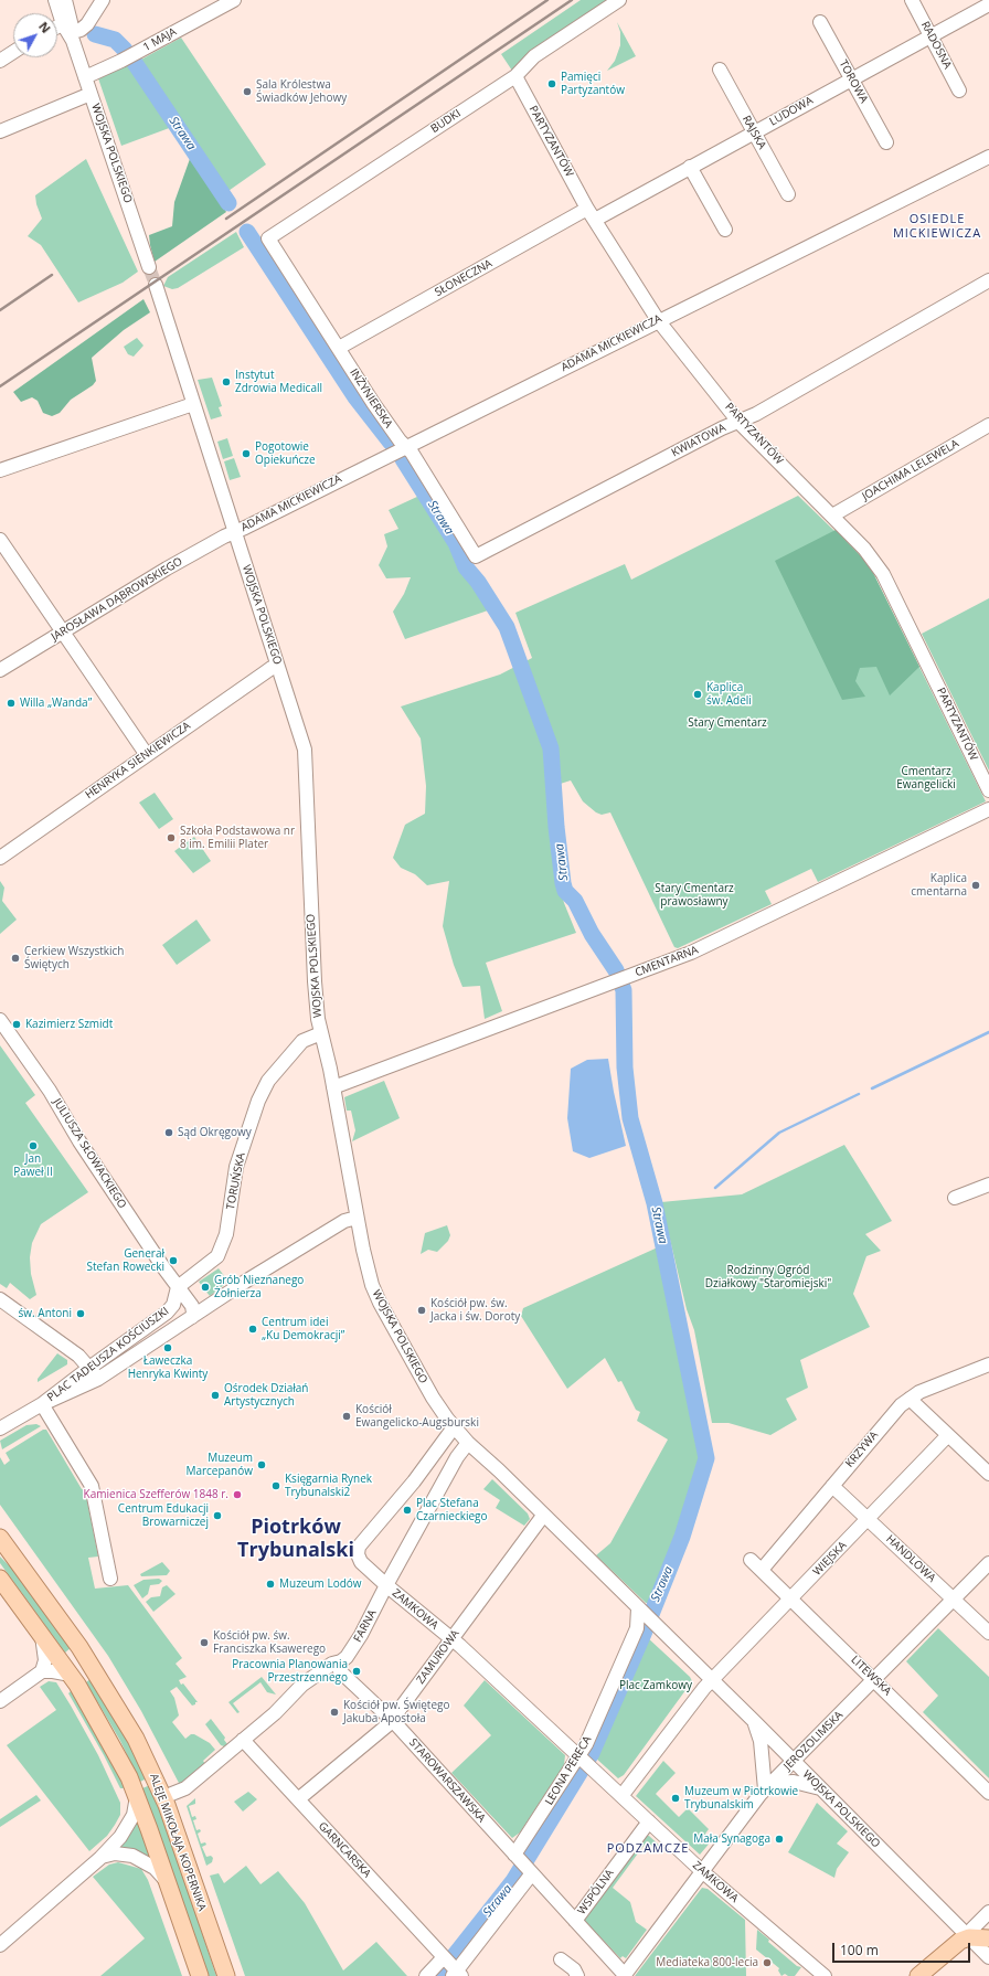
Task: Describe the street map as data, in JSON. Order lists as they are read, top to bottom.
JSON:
{
  "streets": {
    "main road": ["ALEJE MIKOŁAJA KOPERNIKA"],
    "street": [
      "1 MAJA",
      "RADOSNA",
      "TOROWA",
      "LUDOWA",
      "BUDKI",
      "RAJSKA",
      "PARTYZANTÓW",
      "WOJSKA POLSKIEGO",
      "SŁONECZNA",
      "ADAMA MICKIEWICZA",
      "INŻYNIERSKA",
      "KWIATOWA",
      "JOACHIMA LELEWELA",
      "JAROSŁAWA DĄBROWSKIEGO",
      "HENRYKA SIENKIEWICZA",
      "CMENTARNA",
      "JULIUSZA SŁOWACKIEGO",
      "TORUŃSKA",
      "PLAC TADEUSZA KOŚCIUSZKI",
      "KRZYWA",
      "WIEJSKA",
      "HANDLOWA",
      "ZAMKOWA",
      "FARNA",
      "ZAMUROWA",
      "LITEWSKA",
      "JEROZOLIMSKA",
      "LEONA PERECA",
      "STAROWARSZAWSKA",
      "GARNCARSKA",
      "WSPÓLNA"
    ]
  },
  "crossings": [
    ["1 MAJA", "WOJSKA POLSKIEGO"],
    ["RADOSNA", "LUDOWA"],
    ["TOROWA", "LUDOWA"],
    ["LUDOWA", "RAJSKA"],
    ["LUDOWA", "PARTYZANTÓW"],
    ["LUDOWA", "SŁONECZNA"],
    ["BUDKI", "PARTYZANTÓW"],
    ["BUDKI", "INŻYNIERSKA"],
    ["PARTYZANTÓW", "SŁONECZNA"],
    ["PARTYZANTÓW", "ADAMA MICKIEWICZA"],
    ["PARTYZANTÓW", "KWIATOWA"],
    ["PARTYZANTÓW", "JOACHIMA LELEWELA"],
    ["WOJSKA POLSKIEGO", "ADAMA MICKIEWICZA"],
    ["WOJSKA POLSKIEGO", "JAROSŁAWA DĄBROWSKIEGO"],
    ["WOJSKA POLSKIEGO", "HENRYKA SIENKIEWICZA"],
    ["WOJSKA POLSKIEGO", "CMENTARNA"],
    ["WOJSKA POLSKIEGO", "TORUŃSKA"],
    ["WOJSKA POLSKIEGO", "PLAC TADEUSZA KOŚCIUSZKI"],
    ["WOJSKA POLSKIEGO", "WIEJSKA"],
    ["WOJSKA POLSKIEGO", "ZAMUROWA"],
    ["WOJSKA POLSKIEGO", "JEROZOLIMSKA"],
    ["WOJSKA POLSKIEGO", "LEONA PERECA"],
    ["SŁONECZNA", "INŻYNIERSKA"],
    ["ADAMA MICKIEWICZA", "INŻYNIERSKA"],
    ["ADAMA MICKIEWICZA", "JAROSŁAWA DĄBROWSKIEGO"],
    ["INŻYNIERSKA", "KWIATOWA"],
    ["JULIUSZA SŁOWACKIEGO", "TORUŃSKA"],
    ["JULIUSZA SŁOWACKIEGO", "PLAC TADEUSZA KOŚCIUSZKI"],
    ["TORUŃSKA", "PLAC TADEUSZA KOŚCIUSZKI"],
    ["KRZYWA", "HANDLOWA"],
    ["KRZYWA", "LITEWSKA"],
    ["WIEJSKA", "HANDLOWA"],
    ["WIEJSKA", "LITEWSKA"],
    ["HANDLOWA", "JEROZOLIMSKA"],
    ["ZAMKOWA", "FARNA"],
    ["ZAMKOWA", "ZAMUROWA"],
    ["ZAMKOWA", "JEROZOLIMSKA"],
    ["ZAMKOWA", "LEONA PERECA"],
    ["ZAMKOWA", "WSPÓLNA"],
    ["FARNA", "STAROWARSZAWSKA"],
    ["FARNA", "ALEJE MIKOŁAJA KOPERNIKA"],
    ["FARNA", "GARNCARSKA"],
    ["ZAMUROWA", "STAROWARSZAWSKA"],
    ["ZAMUROWA", "GARNCARSKA"],
    ["LITEWSKA", "JEROZOLIMSKA"],
    ["JEROZOLIMSKA", "STAROWARSZAWSKA"],
    ["LEONA PERECA", "STAROWARSZAWSKA"],
    ["LEONA PERECA", "GARNCARSKA"],
    ["STAROWARSZAWSKA", "WSPÓLNA"]
  ],
  "districts": ["OSIEDLE MICKIEWICZA", "Piotrków Trybunalski", "PODZAMCZE"],
  "water": ["Strawa"],
  "parks": [
    "Stary Cmentarz",
    "Cmentarz Ewangelicki",
    "Stary Cmentarz prawosławny",
    "Rodzinny Ogród Działkowy \"Staromiejski\"",
    "Plac Zamkowy"
  ],
  "places": [
    "Pamięci Partyzantów",
    "Sala Królestwa Świadków Jehowy",
    "Instytut Zdrowia Medicall",
    "Pogotowie Opiekuńcze",
    "Kaplica św. Adeli",
    "Willa „Wanda”",
    "Szkoła Podstawowa nr 8 im. Emilii Plater",
    "Kaplica cmentarna",
    "Cerkiew Wszystkich Świętych",
    "Kazimierz Szmidt",
    "Sąd Okręgowy",
    "Jan Paweł II",
    "Generał Stefan Rowecki",
    "Grób Nieznanego Żołnierza",
    "Kościół pw. św. Jacka i św. Doroty",
    "św. Antoni",
    "Centrum idei „Ku Demokracji”",
    "Ławeczka Henryka Kwinty",
    "Ośrodek Działań Artystycznych",
    "Kościół Ewangelicko-Augsburski",
    "Muzeum Marcepanów",
    "Księgarnia Rynek Trybunalski2",
    "Kamienica Szefferów 1848 r.",
    "Plac Stefana Czarnieckiego",
    "Centrum Edukacji Browarniczej",
    "Muzeum Lodów",
    "Kościół pw. św. Franciszka Ksawerego",
    "Pracownia Planowania Przestrzennego",
    "Kościół pw. Świętego Jakuba Apostoła",
    "Muzeum w Piotrkowie Trybunalskim",
    "Mała Synagoga",
    "Mediateka 800-lecia"
  ],
  "scale_bar": "100 m",
  "north": "top right"
}
